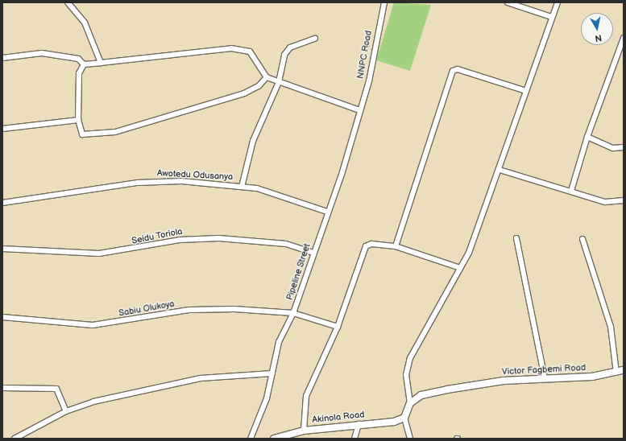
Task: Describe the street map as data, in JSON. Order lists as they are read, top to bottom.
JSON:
{
  "streets": {
    "street": [
      "NNPC Road",
      "Awotedu Odusanya",
      "Seidu Toriola",
      "Pipeline Street",
      "Sabiu Olukoya",
      "Victor Fagbemi Road",
      "Akinola Road"
    ]
  },
  "crossings": [
    ["NNPC Road", "Pipeline Street"],
    ["Awotedu Odusanya", "Pipeline Street"],
    ["Seidu Toriola", "Pipeline Street"],
    ["Pipeline Street", "Sabiu Olukoya"]
  ],
  "north": "bottom"
}
